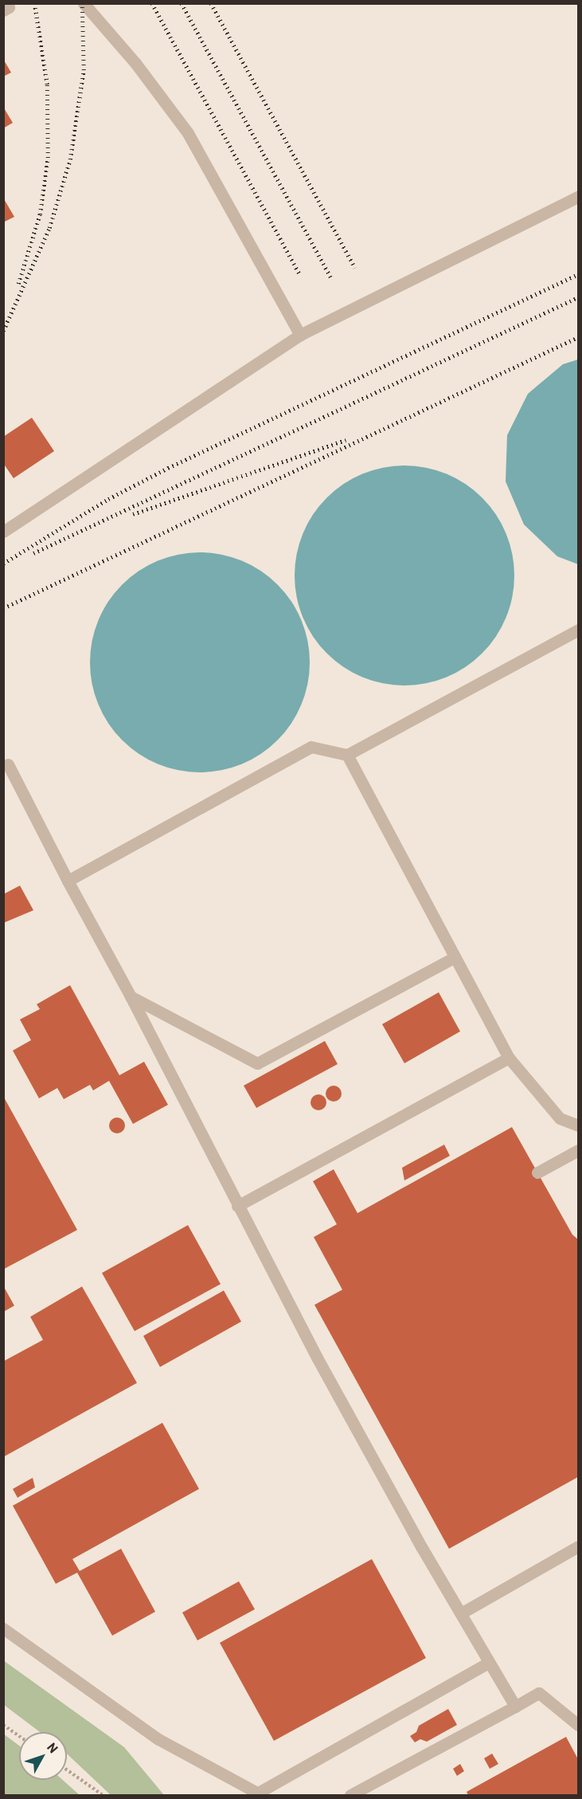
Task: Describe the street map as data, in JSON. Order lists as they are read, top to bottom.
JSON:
{
  "north": "top right"
}
